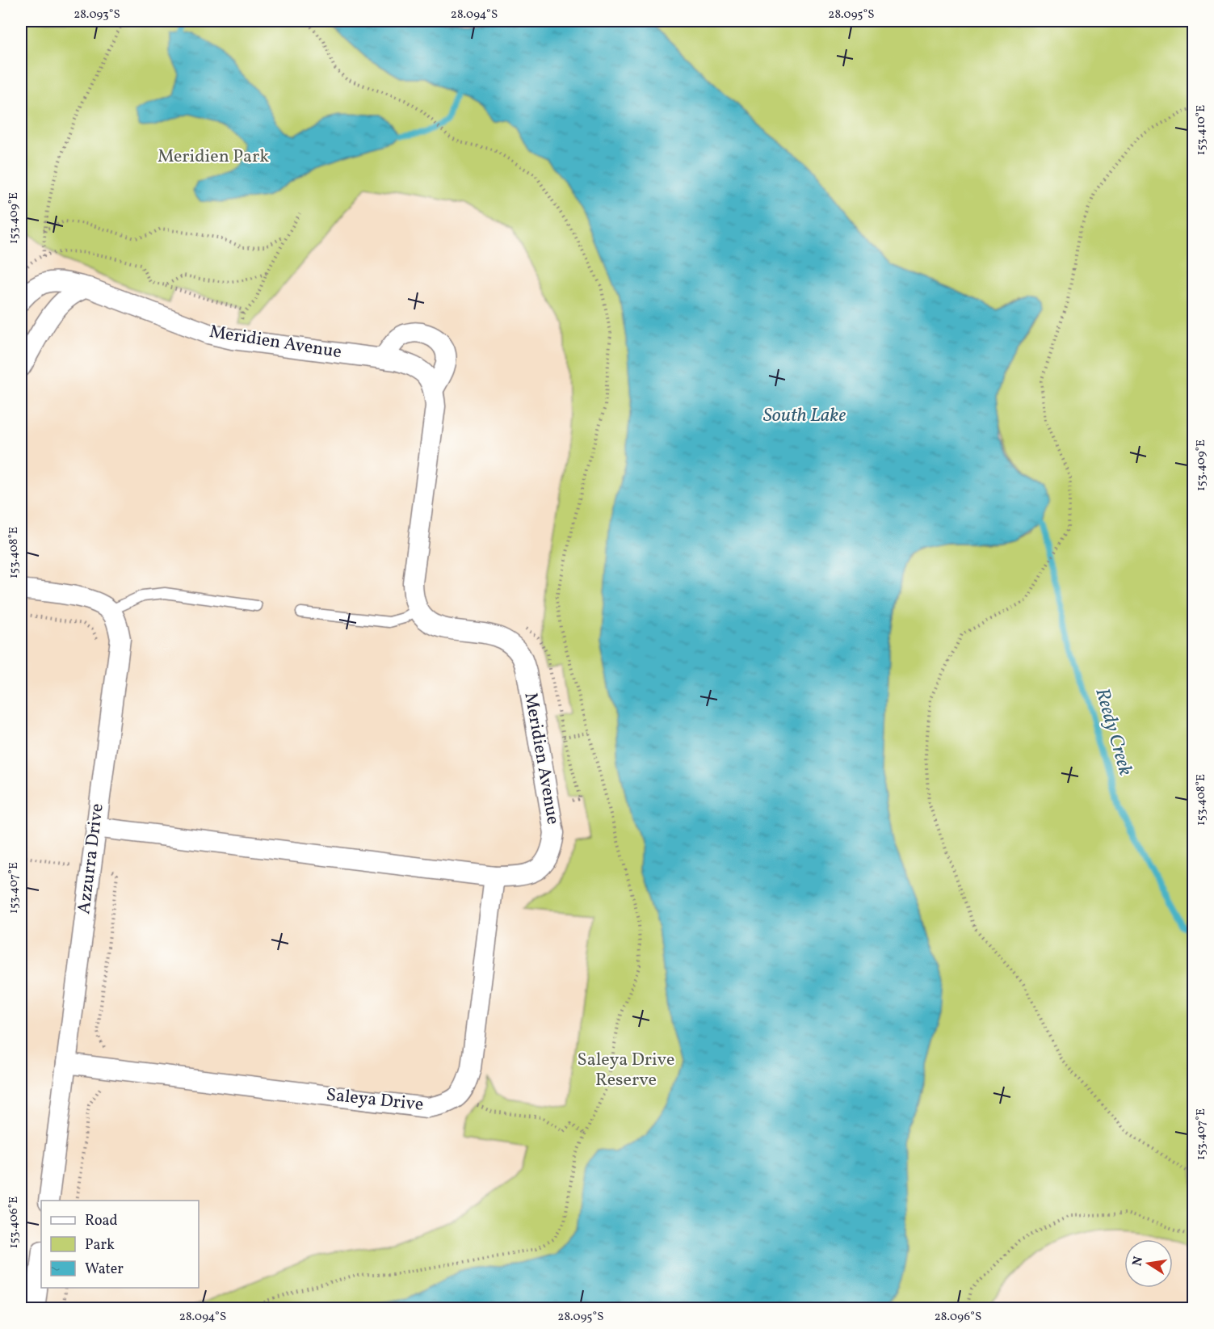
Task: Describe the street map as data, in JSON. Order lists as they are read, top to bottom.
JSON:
{
  "streets": {
    "street": ["Meridien Avenue", "Azzurra Drive", "Saleya Drive"]
  },
  "crossings": [
    ["Meridien Avenue", "Azzurra Drive"],
    ["Azzurra Drive", "Saleya Drive"]
  ],
  "water": ["South Lake", "Reedy Creek"],
  "parks": ["Meridien Park", "Saleya Drive Reserve"],
  "legend": ["Road", "Park", "Water"],
  "north": "left",
  "coordinates": [
    "28.093°S",
    "28.094°S",
    "28.095°S",
    "153.410°E",
    "153.409°E",
    "153.408°E",
    "153.407°E",
    "153.406°E",
    "28.096°S"
  ]
}
